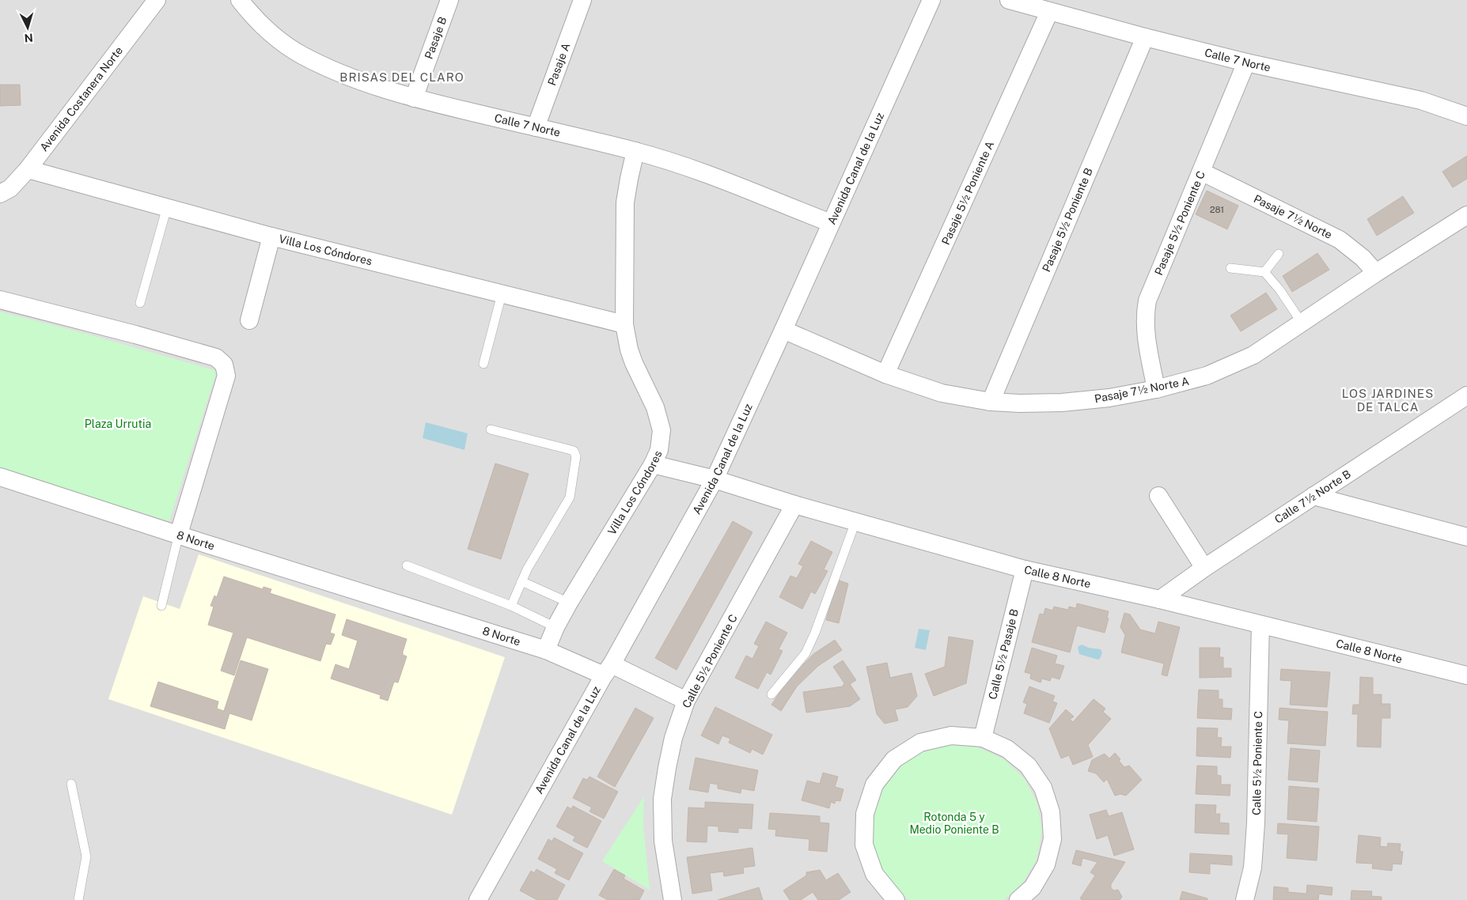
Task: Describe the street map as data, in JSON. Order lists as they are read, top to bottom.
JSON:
{
  "streets": {
    "street": [
      "Pasaje B",
      "Calle 7 Norte",
      "Pasaje A",
      "Avenida Costanera Norte",
      "Avenida Canal de la Luz",
      "Pasaje 5½ Poniente A",
      "Pasaje 7½ Norte",
      "Pasaje 5½ Poniente B",
      "Pasaje 5½ Poniente C",
      "Villa Los Cóndores",
      "Pasaje 7½ Norte A",
      "Calle 7½ Norte B",
      "8 Norte",
      "Calle 8 Norte",
      "Calle 5½ Pasaje B",
      "Calle 5½ Poniente C"
    ]
  },
  "crossings": [
    ["Pasaje B", "Calle 7 Norte"],
    ["Calle 7 Norte", "Pasaje A"],
    ["Calle 7 Norte", "Avenida Canal de la Luz"],
    ["Calle 7 Norte", "Pasaje 5½ Poniente A"],
    ["Calle 7 Norte", "Pasaje 5½ Poniente B"],
    ["Calle 7 Norte", "Pasaje 5½ Poniente C"],
    ["Calle 7 Norte", "Villa Los Cóndores"],
    ["Avenida Costanera Norte", "Villa Los Cóndores"],
    ["Avenida Canal de la Luz", "Pasaje 7½ Norte A"],
    ["Avenida Canal de la Luz", "8 Norte"],
    ["Avenida Canal de la Luz", "Calle 8 Norte"],
    ["Pasaje 5½ Poniente A", "Pasaje 7½ Norte A"],
    ["Pasaje 7½ Norte", "Pasaje 5½ Poniente C"],
    ["Pasaje 7½ Norte", "Pasaje 7½ Norte A"],
    ["Pasaje 5½ Poniente B", "Pasaje 7½ Norte A"],
    ["Pasaje 5½ Poniente C", "Pasaje 7½ Norte A"],
    ["Villa Los Cóndores", "8 Norte"],
    ["Villa Los Cóndores", "Calle 8 Norte"],
    ["Calle 7½ Norte B", "Calle 8 Norte"],
    ["8 Norte", "Calle 5½ Poniente C"],
    ["Calle 8 Norte", "Calle 5½ Pasaje B"],
    ["Calle 8 Norte", "Calle 5½ Poniente C"]
  ],
  "districts": ["BRISAS DEL CLARO", "LOS JARDINES DE TALCA"],
  "parks": ["Plaza Urrutia", "Rotonda 5 y Medio Poniente B"],
  "house_numbers": ["281"],
  "north": "bottom"
}
